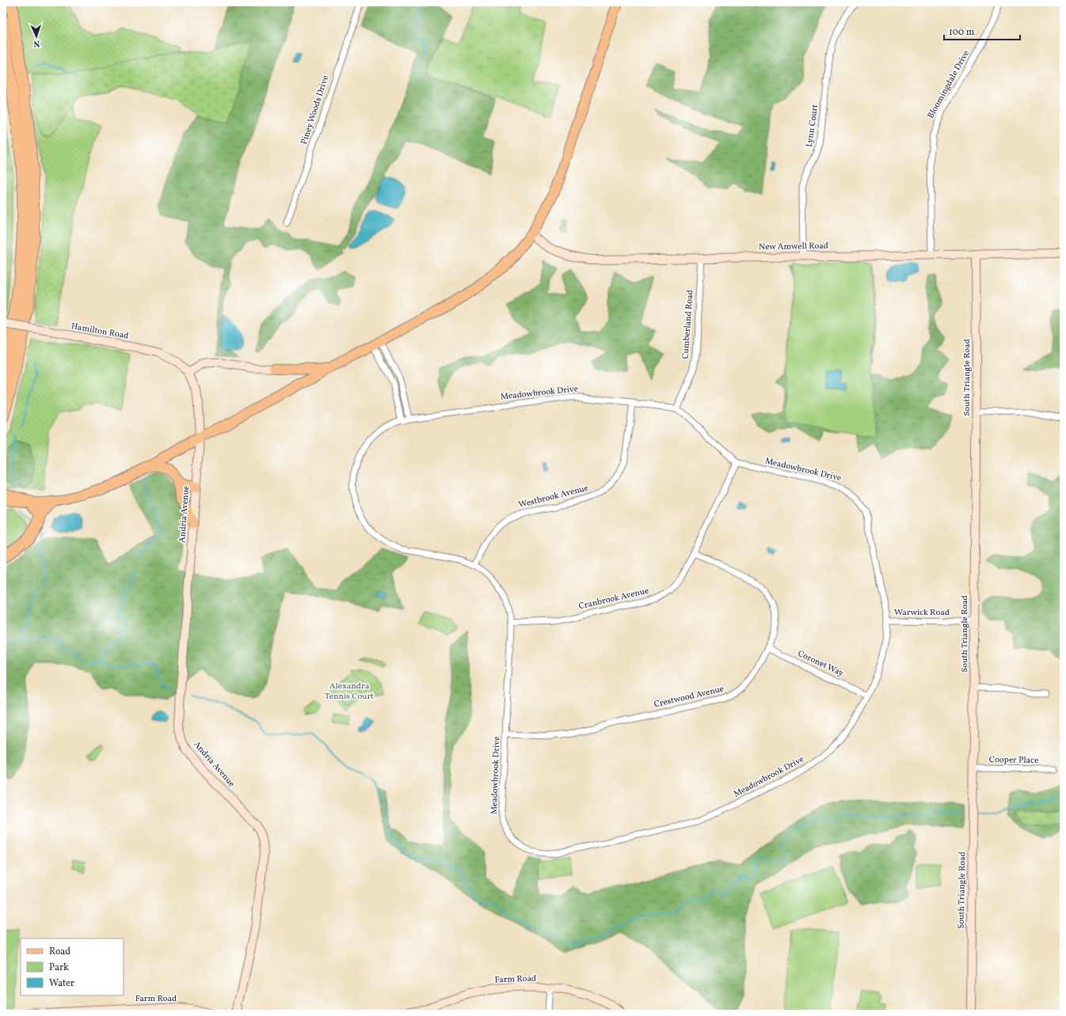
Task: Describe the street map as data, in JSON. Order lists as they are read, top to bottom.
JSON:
{
  "streets": {
    "street": [
      "Bloomingdale Drive",
      "Piney Woods Drive",
      "Lynn Court",
      "New Amwell Road",
      "Cumberland Road",
      "Hamilton Road",
      "South Triangle Road",
      "Meadowbrook Drive",
      "Westbrook Avenue",
      "Andria Avenue",
      "Cranbrook Avenue",
      "Warwick Road",
      "Coronet Way",
      "Crestwood Avenue",
      "Cooper Place",
      "Farm Road"
    ]
  },
  "crossings": [
    ["Bloomingdale Drive", "New Amwell Road"],
    ["Lynn Court", "New Amwell Road"],
    ["New Amwell Road", "Cumberland Road"],
    ["New Amwell Road", "South Triangle Road"],
    ["Cumberland Road", "Meadowbrook Drive"],
    ["Hamilton Road", "Andria Avenue"],
    ["South Triangle Road", "Warwick Road"],
    ["South Triangle Road", "Cooper Place"],
    ["Meadowbrook Drive", "Westbrook Avenue"],
    ["Meadowbrook Drive", "Cranbrook Avenue"],
    ["Meadowbrook Drive", "Warwick Road"],
    ["Meadowbrook Drive", "Coronet Way"],
    ["Meadowbrook Drive", "Crestwood Avenue"],
    ["Cranbrook Avenue", "Crestwood Avenue"],
    ["Coronet Way", "Crestwood Avenue"]
  ],
  "parks": ["Alexandra Tennis Court"],
  "legend": ["Road", "Park", "Water"],
  "scale_bar": "100 m",
  "north": "bottom"
}
